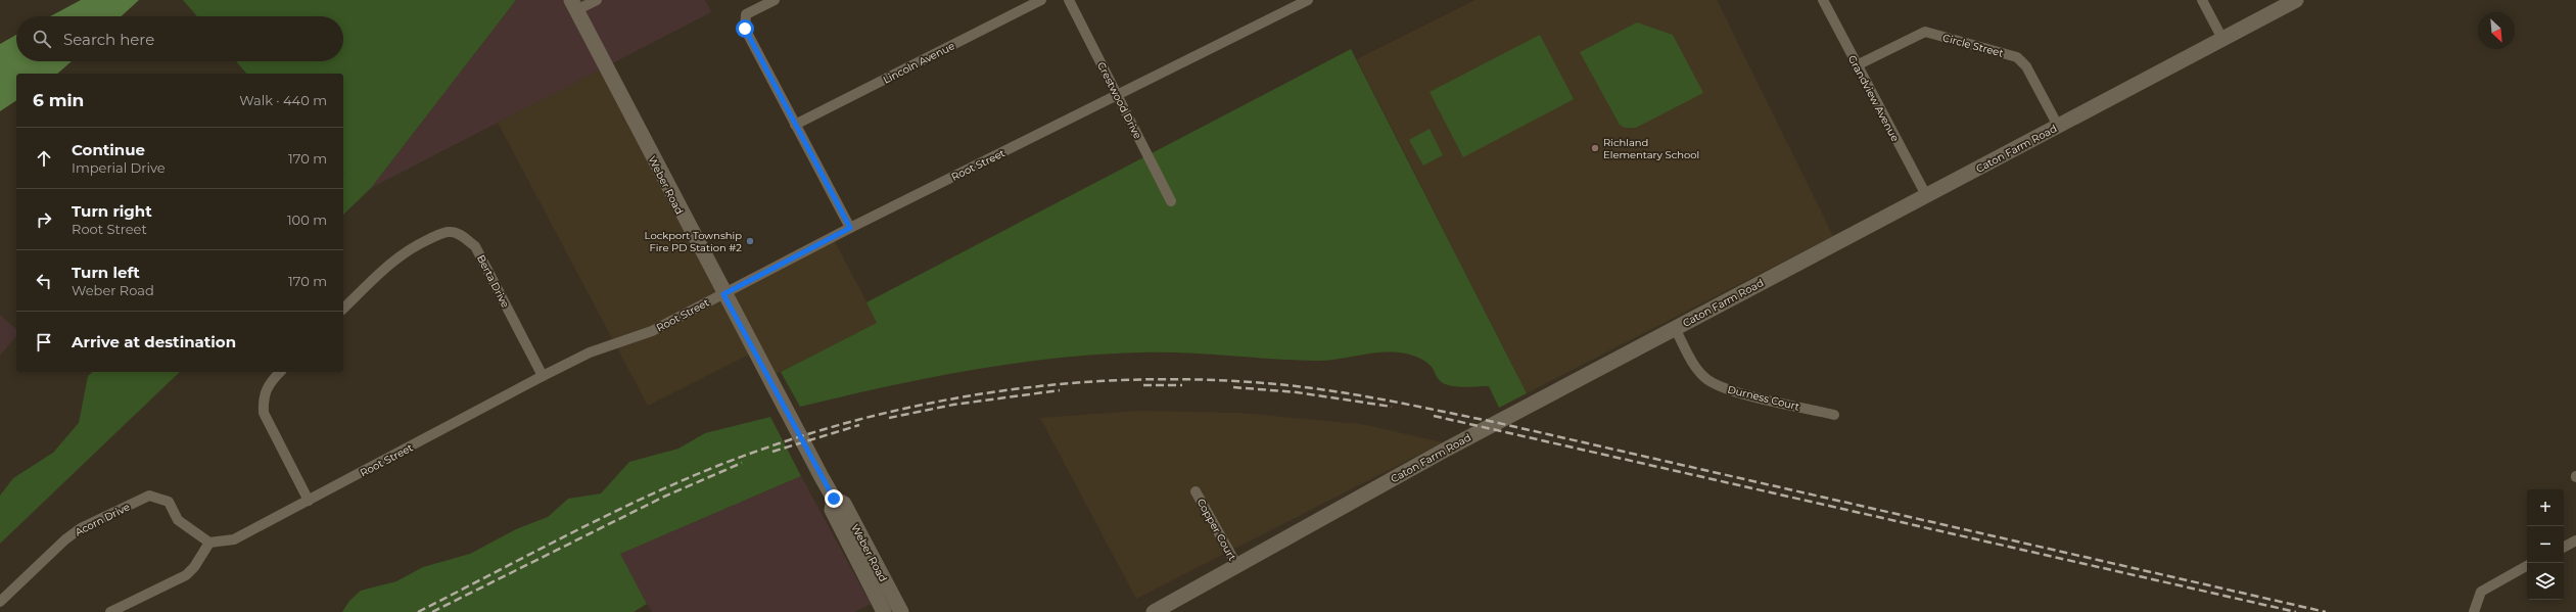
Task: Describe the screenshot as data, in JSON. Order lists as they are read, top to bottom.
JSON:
{
  "streets": {
    "street": [
      "Circle Street",
      "Lincoln Avenue",
      "Grandview Avenue",
      "Crestwood Drive",
      "Caton Farm Road",
      "Root Street",
      "Weber Road",
      "Berta Drive",
      "Durness Court",
      "Acorn Drive",
      "Copper Court"
    ]
  },
  "crossings": [
    ["Circle Street", "Grandview Avenue"],
    ["Circle Street", "Caton Farm Road"],
    ["Grandview Avenue", "Caton Farm Road"],
    ["Crestwood Drive", "Root Street"],
    ["Caton Farm Road", "Durness Court"],
    ["Caton Farm Road", "Copper Court"],
    ["Root Street", "Weber Road"],
    ["Root Street", "Berta Drive"],
    ["Root Street", "Acorn Drive"]
  ],
  "places": ["Richland Elementary School", "Lockport Township Fire PD Station #2"],
  "north": "bottom right",
  "page": {
    "search": "Search here",
    "heading": ["6 min", "Walk · 440 m"],
    "list": [
      ["Continue", "Imperial Drive", "170 m"],
      ["Turn right", "Root Street", "100 m"],
      ["Turn left", "Weber Road", "170 m"],
      "Arrive at destination"
    ],
    "map_buttons": ["+", "−"]
  }
}
